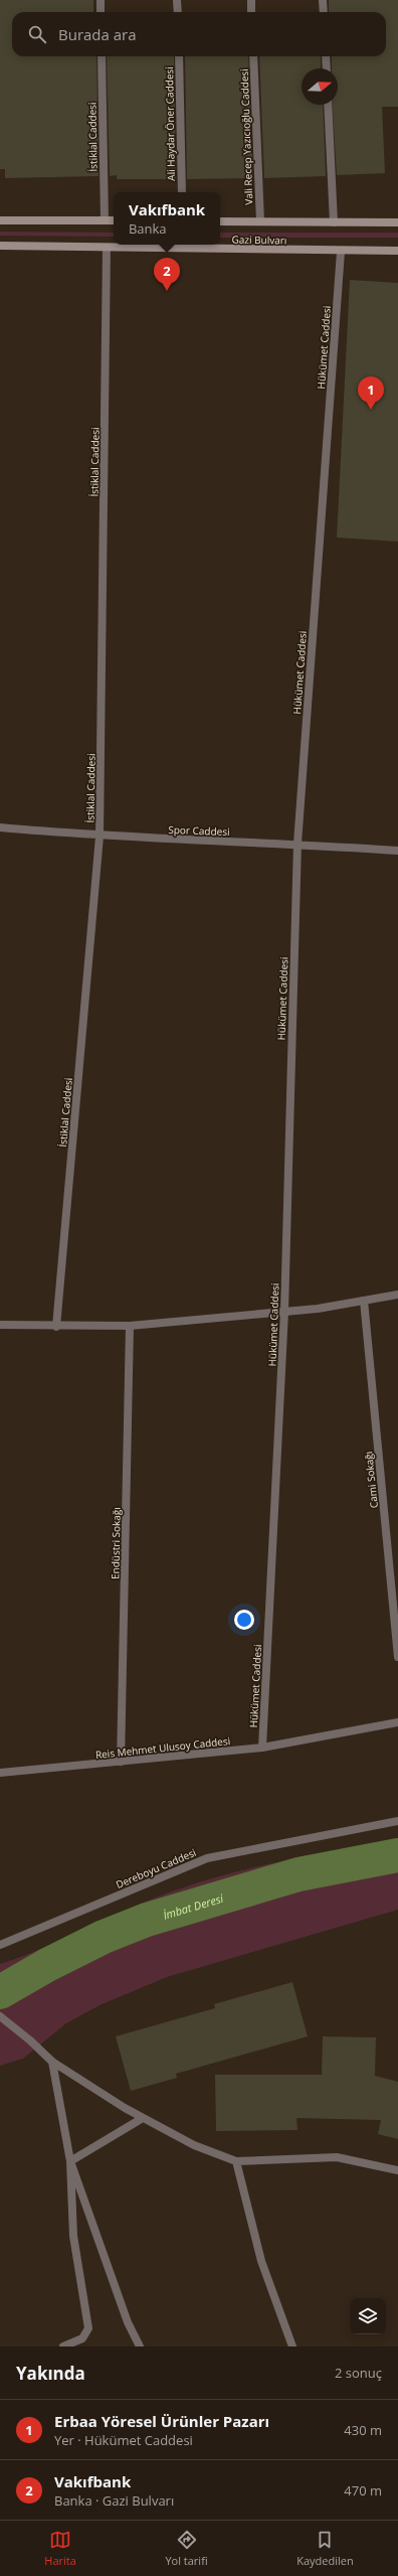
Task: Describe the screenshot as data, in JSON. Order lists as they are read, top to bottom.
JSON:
{
  "streets": {
    "main road": ["Gazi Bulvarı"],
    "street": [
      "Ali Haydar Öner Caddesi",
      "İstiklal Caddesi",
      "Vali Recep Yazıcıoğlu Caddesi",
      "Hükümet Caddesi",
      "Spor Caddesi",
      "Cami Sokağı",
      "Endüstri Sokağı",
      "Reis Mehmet Ulusoy Caddesi",
      "Dereboyu Caddesi"
    ]
  },
  "crossings": [
    ["İstiklal Caddesi", "Gazi Bulvarı"],
    ["İstiklal Caddesi", "Spor Caddesi"],
    ["Vali Recep Yazıcıoğlu Caddesi", "Gazi Bulvarı"],
    ["Gazi Bulvarı", "Hükümet Caddesi"],
    ["Hükümet Caddesi", "Spor Caddesi"],
    ["Hükümet Caddesi", "Reis Mehmet Ulusoy Caddesi"],
    ["Endüstri Sokağı", "Reis Mehmet Ulusoy Caddesi"]
  ],
  "water": ["İmbat Deresi"],
  "north": "right",
  "page": {
    "search": "Burada ara",
    "popup": ["Vakıfbank", "Banka"],
    "pins": ["2", "1"],
    "heading": ["Yakında", "2 sonuç"],
    "list": [
      {
        "mark": "1",
        "name": "Erbaa Yöresel Ürünler Pazarı",
        "note": "Yer · Hükümet Caddesi",
        "value": "430 m"
      },
      {
        "mark": "2",
        "name": "Vakıfbank",
        "note": "Banka · Gazi Bulvarı",
        "value": "470 m"
      }
    ],
    "nav": ["Harita", "Yol tarifi", "Kaydedilen"]
  }
}
